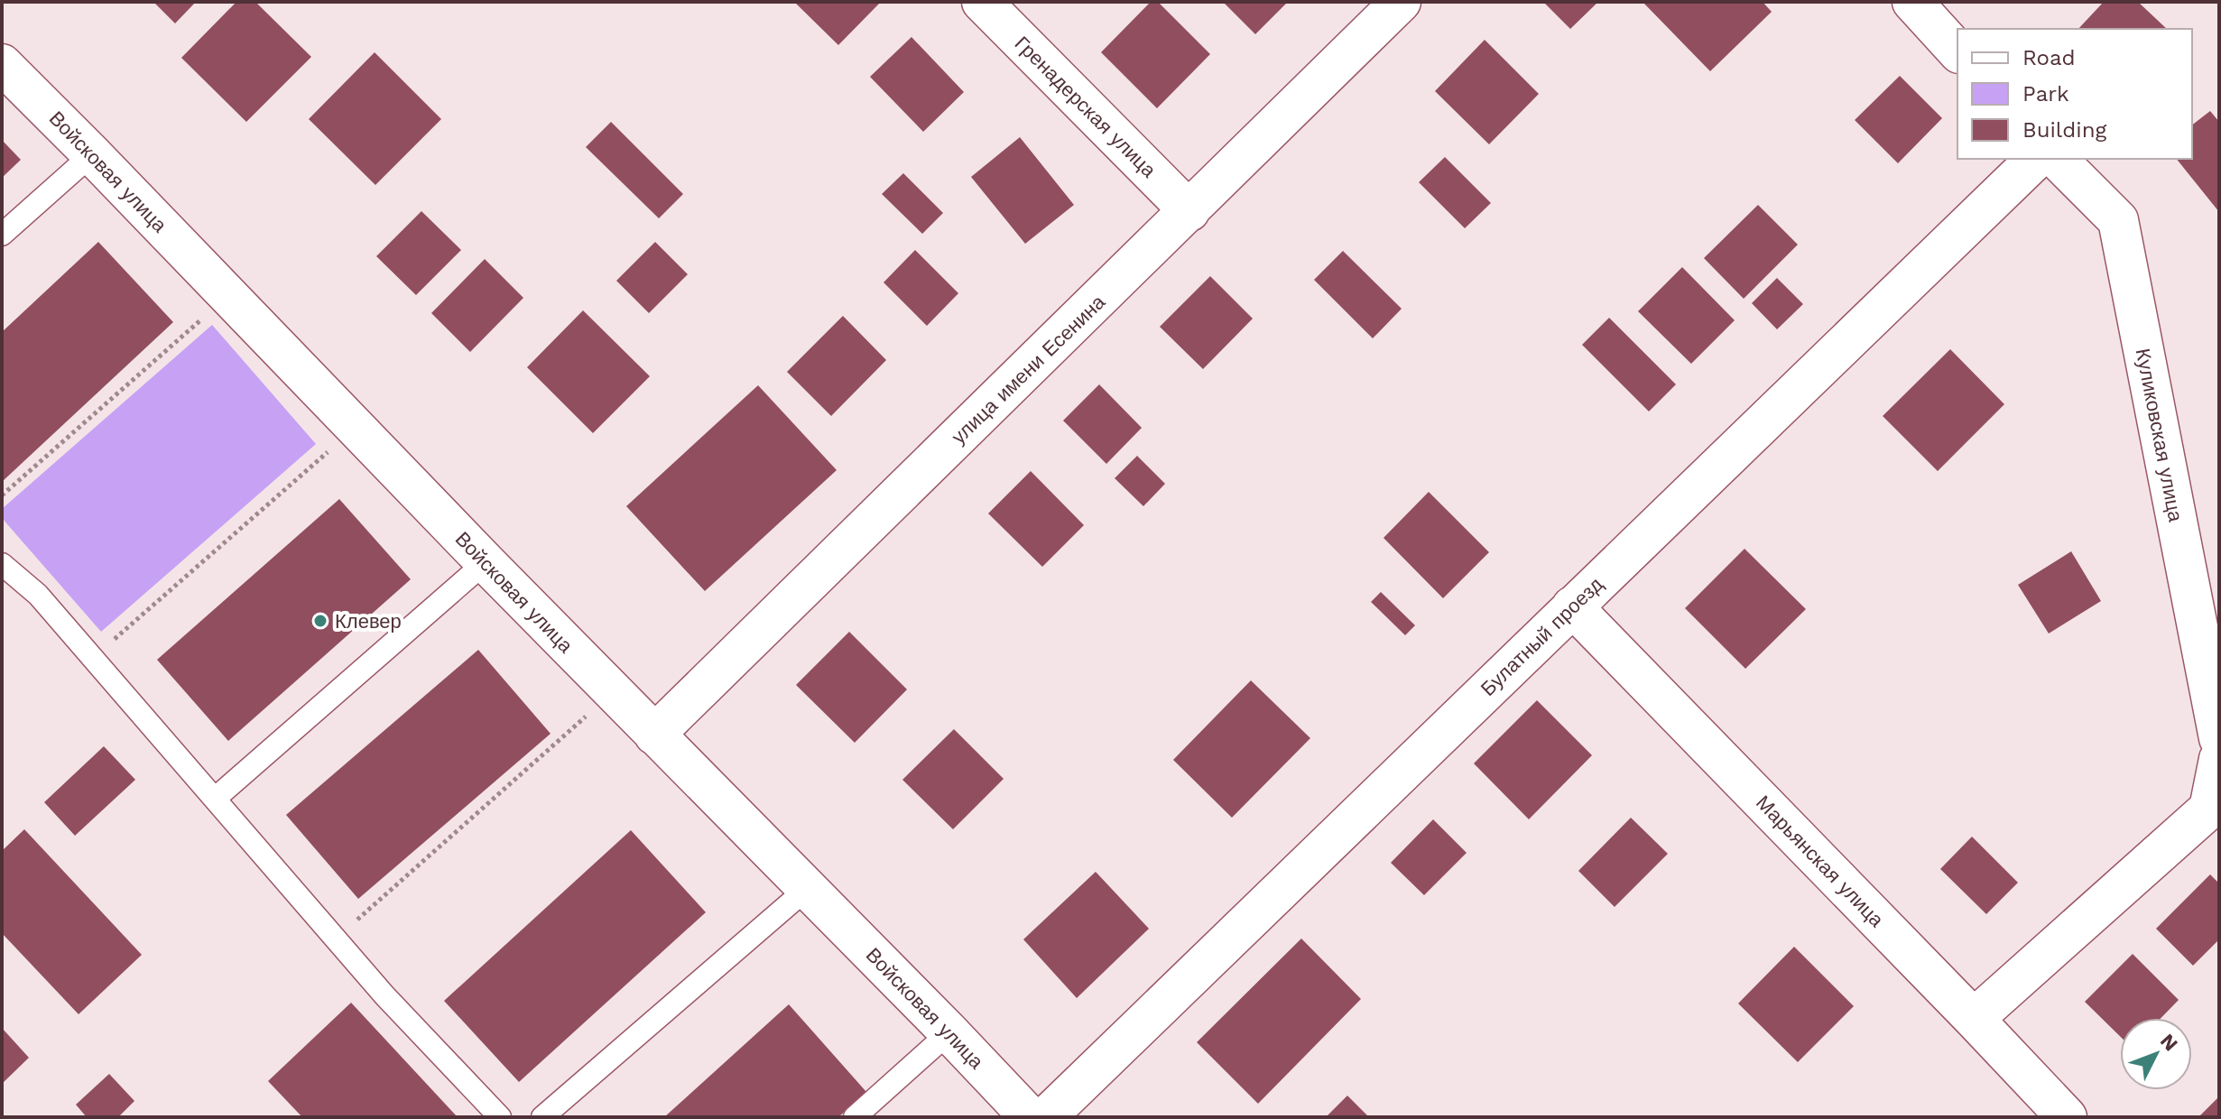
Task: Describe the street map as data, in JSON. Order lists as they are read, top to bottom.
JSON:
{
  "streets": {
    "street": [
      "Гренадерская улица",
      "Войсковая улица",
      "улица имени Есенина",
      "Куликовская улица",
      "Булатный проезд",
      "Марьянская улица"
    ]
  },
  "crossings": [
    ["Гренадерская улица", "улица имени Есенина"],
    ["Войсковая улица", "улица имени Есенина"],
    ["Булатный проезд", "Марьянская улица"]
  ],
  "places": ["Клевер"],
  "legend": ["Road", "Park", "Building"],
  "north": "top right"
}
